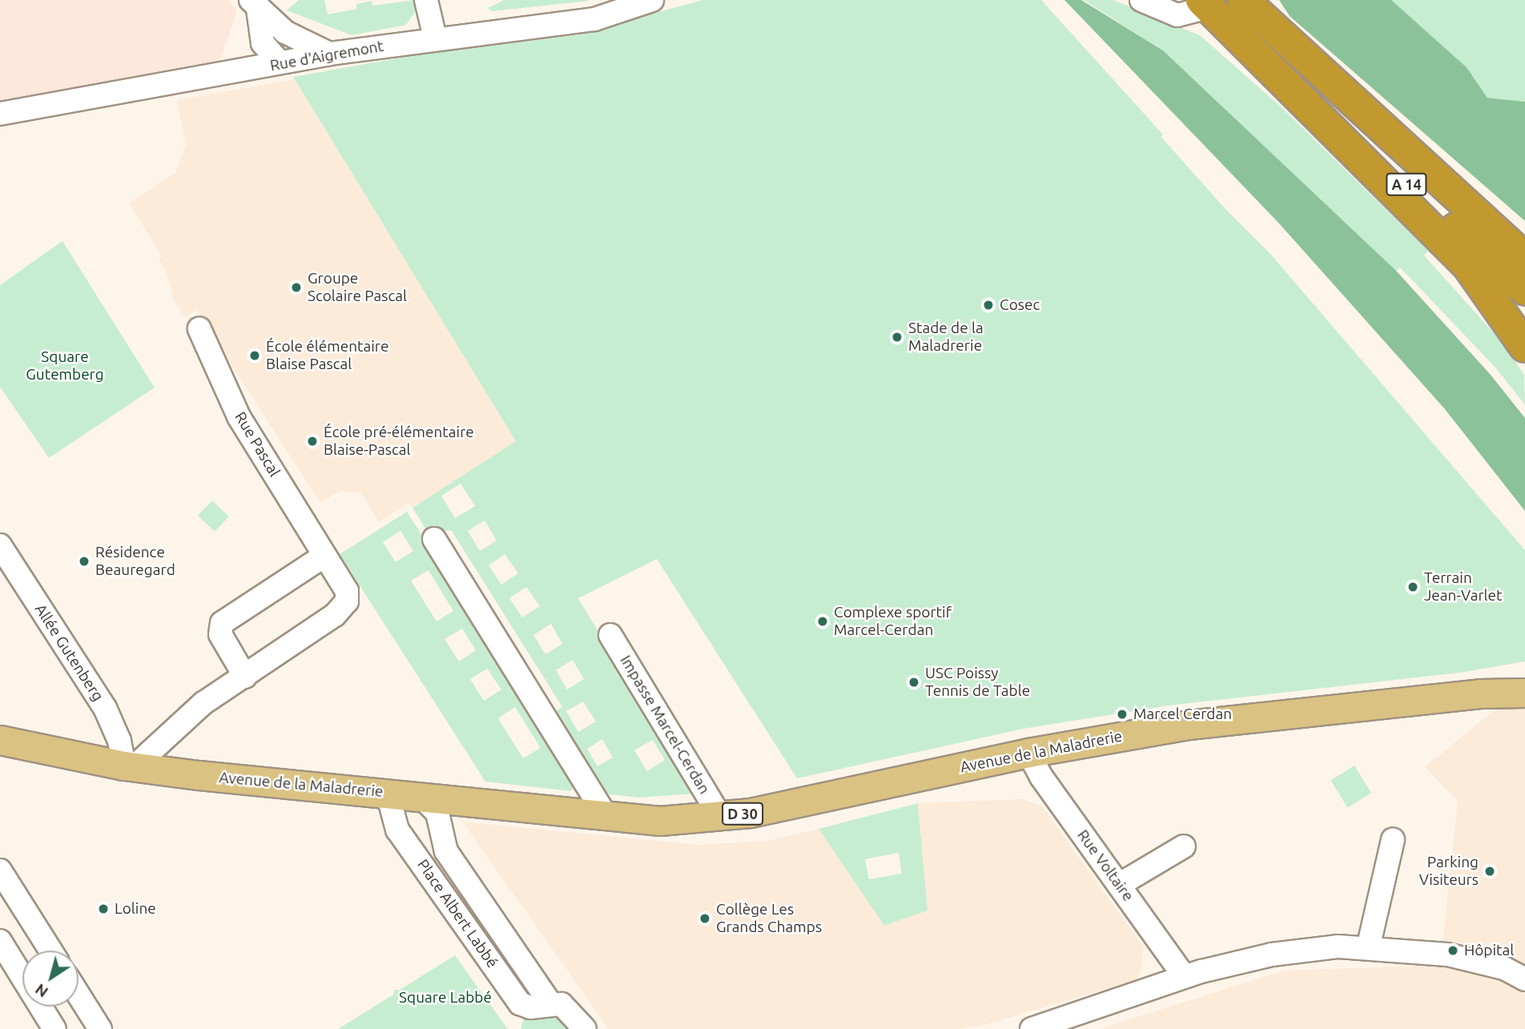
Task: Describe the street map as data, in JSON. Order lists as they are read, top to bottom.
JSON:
{
  "streets": {
    "highway": ["A 14"],
    "main road": ["Avenue de la Maladrerie", "D 30"],
    "street": [
      "Rue d'Aigremont",
      "Rue Pascal",
      "Allée Gutenberg",
      "Impasse Marcel-Cerdan",
      "Rue Voltaire",
      "Place Albert Labbé"
    ]
  },
  "crossings": [
    ["Rue Pascal", "Allée Gutenberg"],
    ["Rue Pascal", "Avenue de la Maladrerie"],
    ["Allée Gutenberg", "Avenue de la Maladrerie"],
    ["Impasse Marcel-Cerdan", "Avenue de la Maladrerie"],
    ["Avenue de la Maladrerie", "Rue Voltaire"],
    ["Avenue de la Maladrerie", "Place Albert Labbé"]
  ],
  "parks": ["Square Gutemberg", "Square Labbé"],
  "places": [
    "Groupe Scolaire Pascal",
    "Cosec",
    "Stade de la Maladrerie",
    "École élémentaire Blaise Pascal",
    "École pré-élémentaire Blaise-Pascal",
    "Résidence Beauregard",
    "Terrain Jean-Varlet",
    "Complexe sportif Marcel-Cerdan",
    "USC Poissy Tennis de Table",
    "Marcel Cerdan",
    "Parking Visiteurs",
    "Loline",
    "Collège Les Grands Champs",
    "Hôpital"
  ],
  "north": "bottom left"
}
